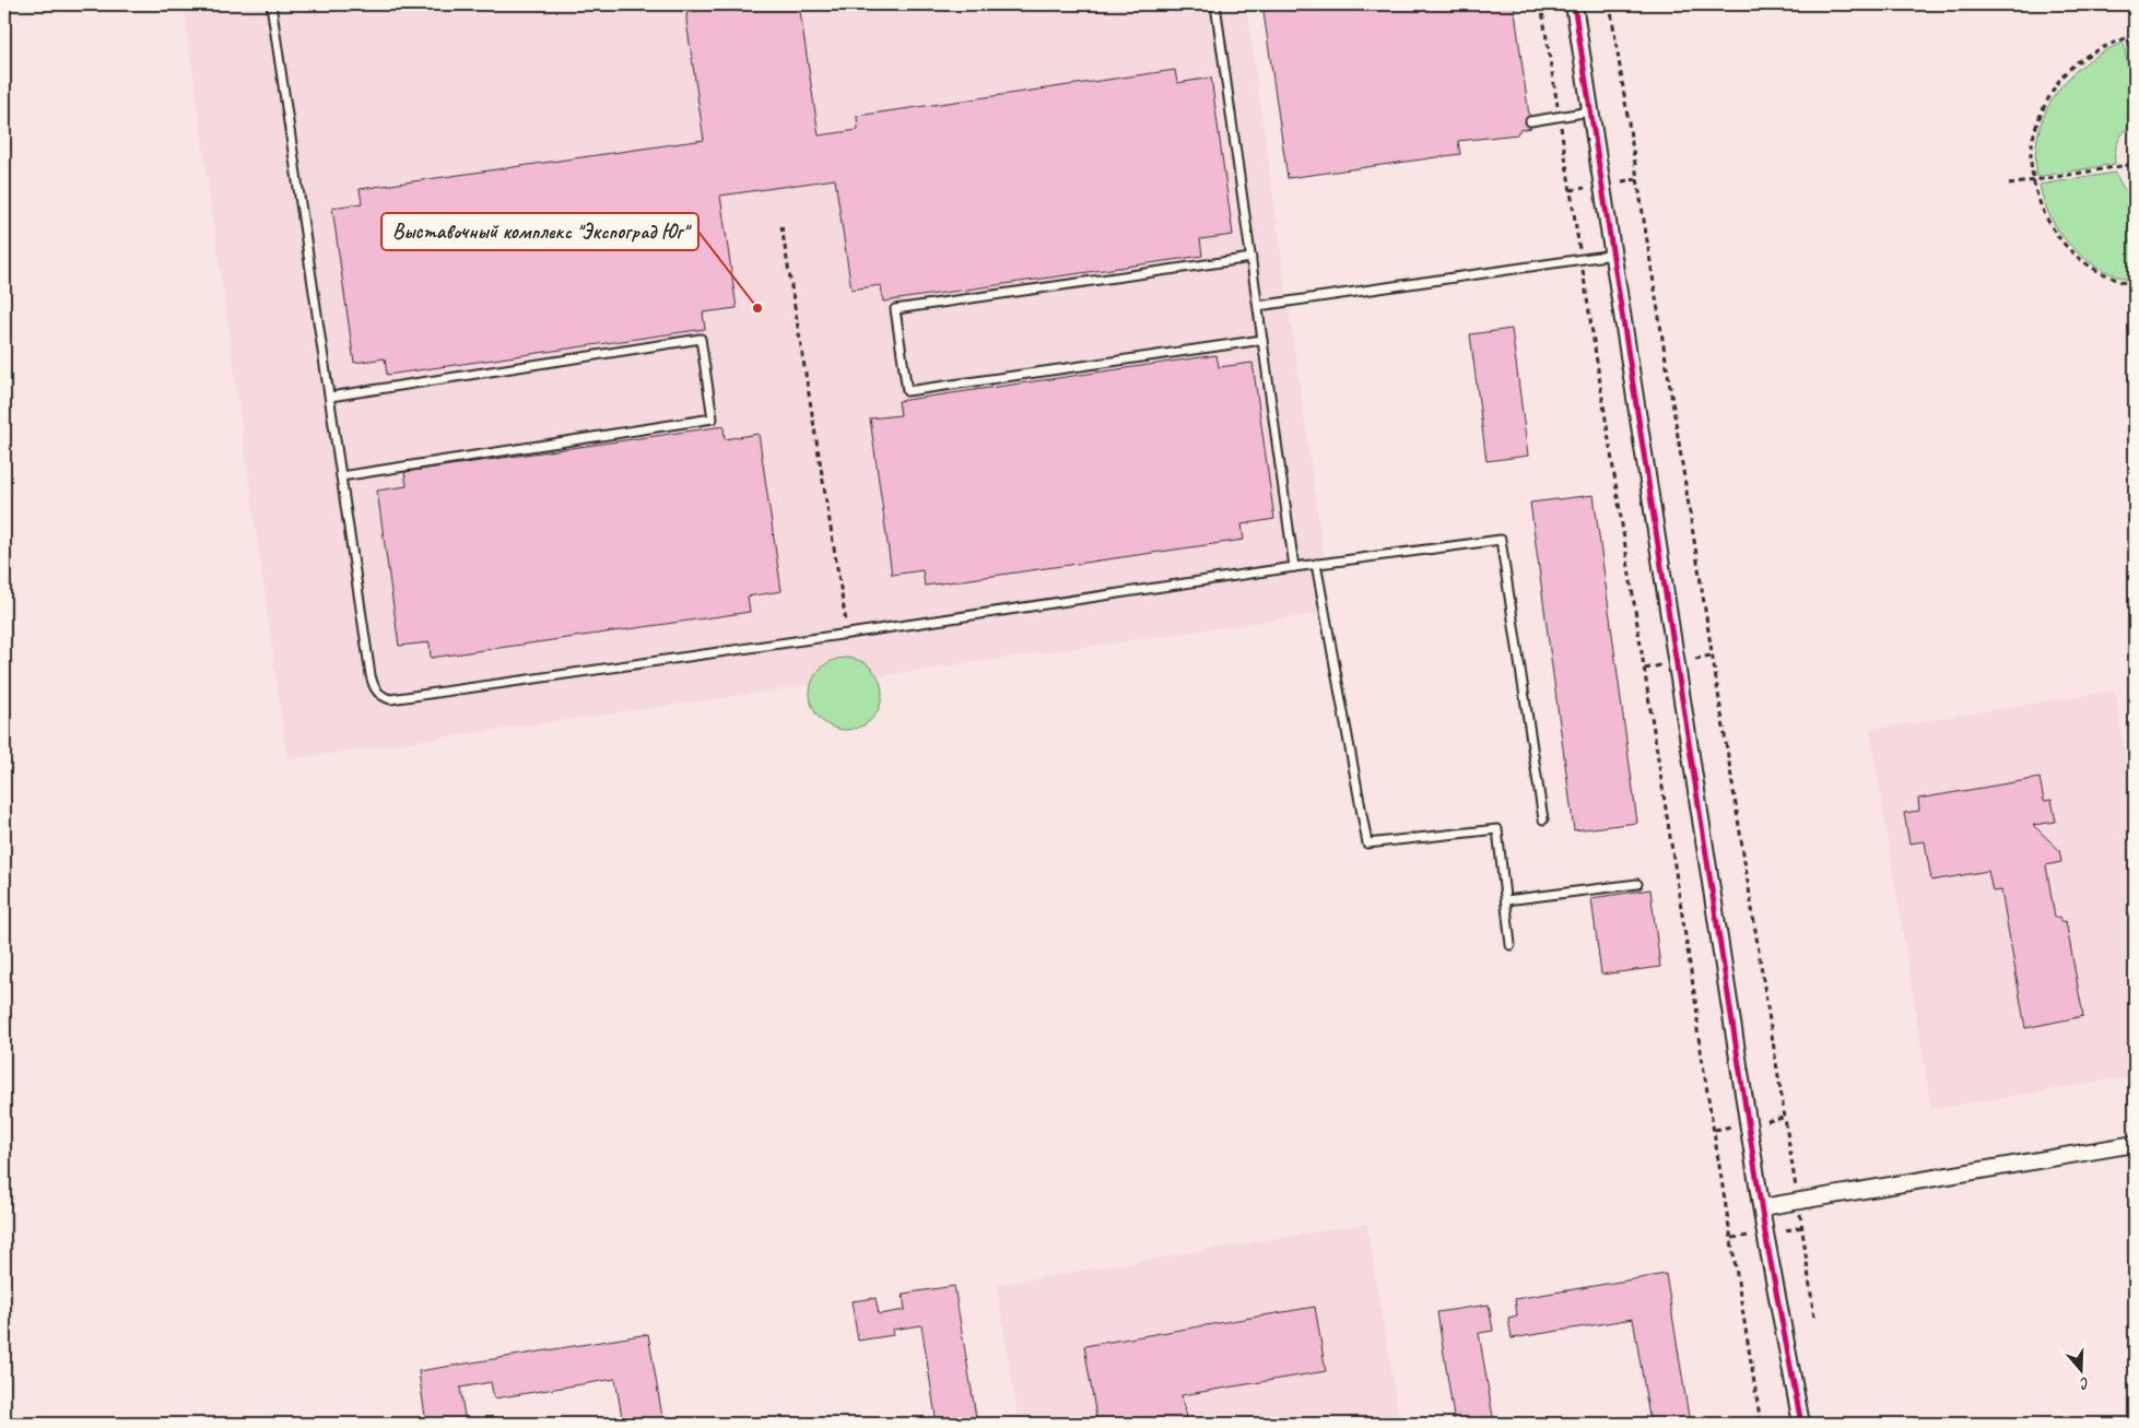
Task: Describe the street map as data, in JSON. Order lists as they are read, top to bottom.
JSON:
{
  "places": ["Выставочный комплекс \"Экспоград Юг\""],
  "north": "bottom"
}
